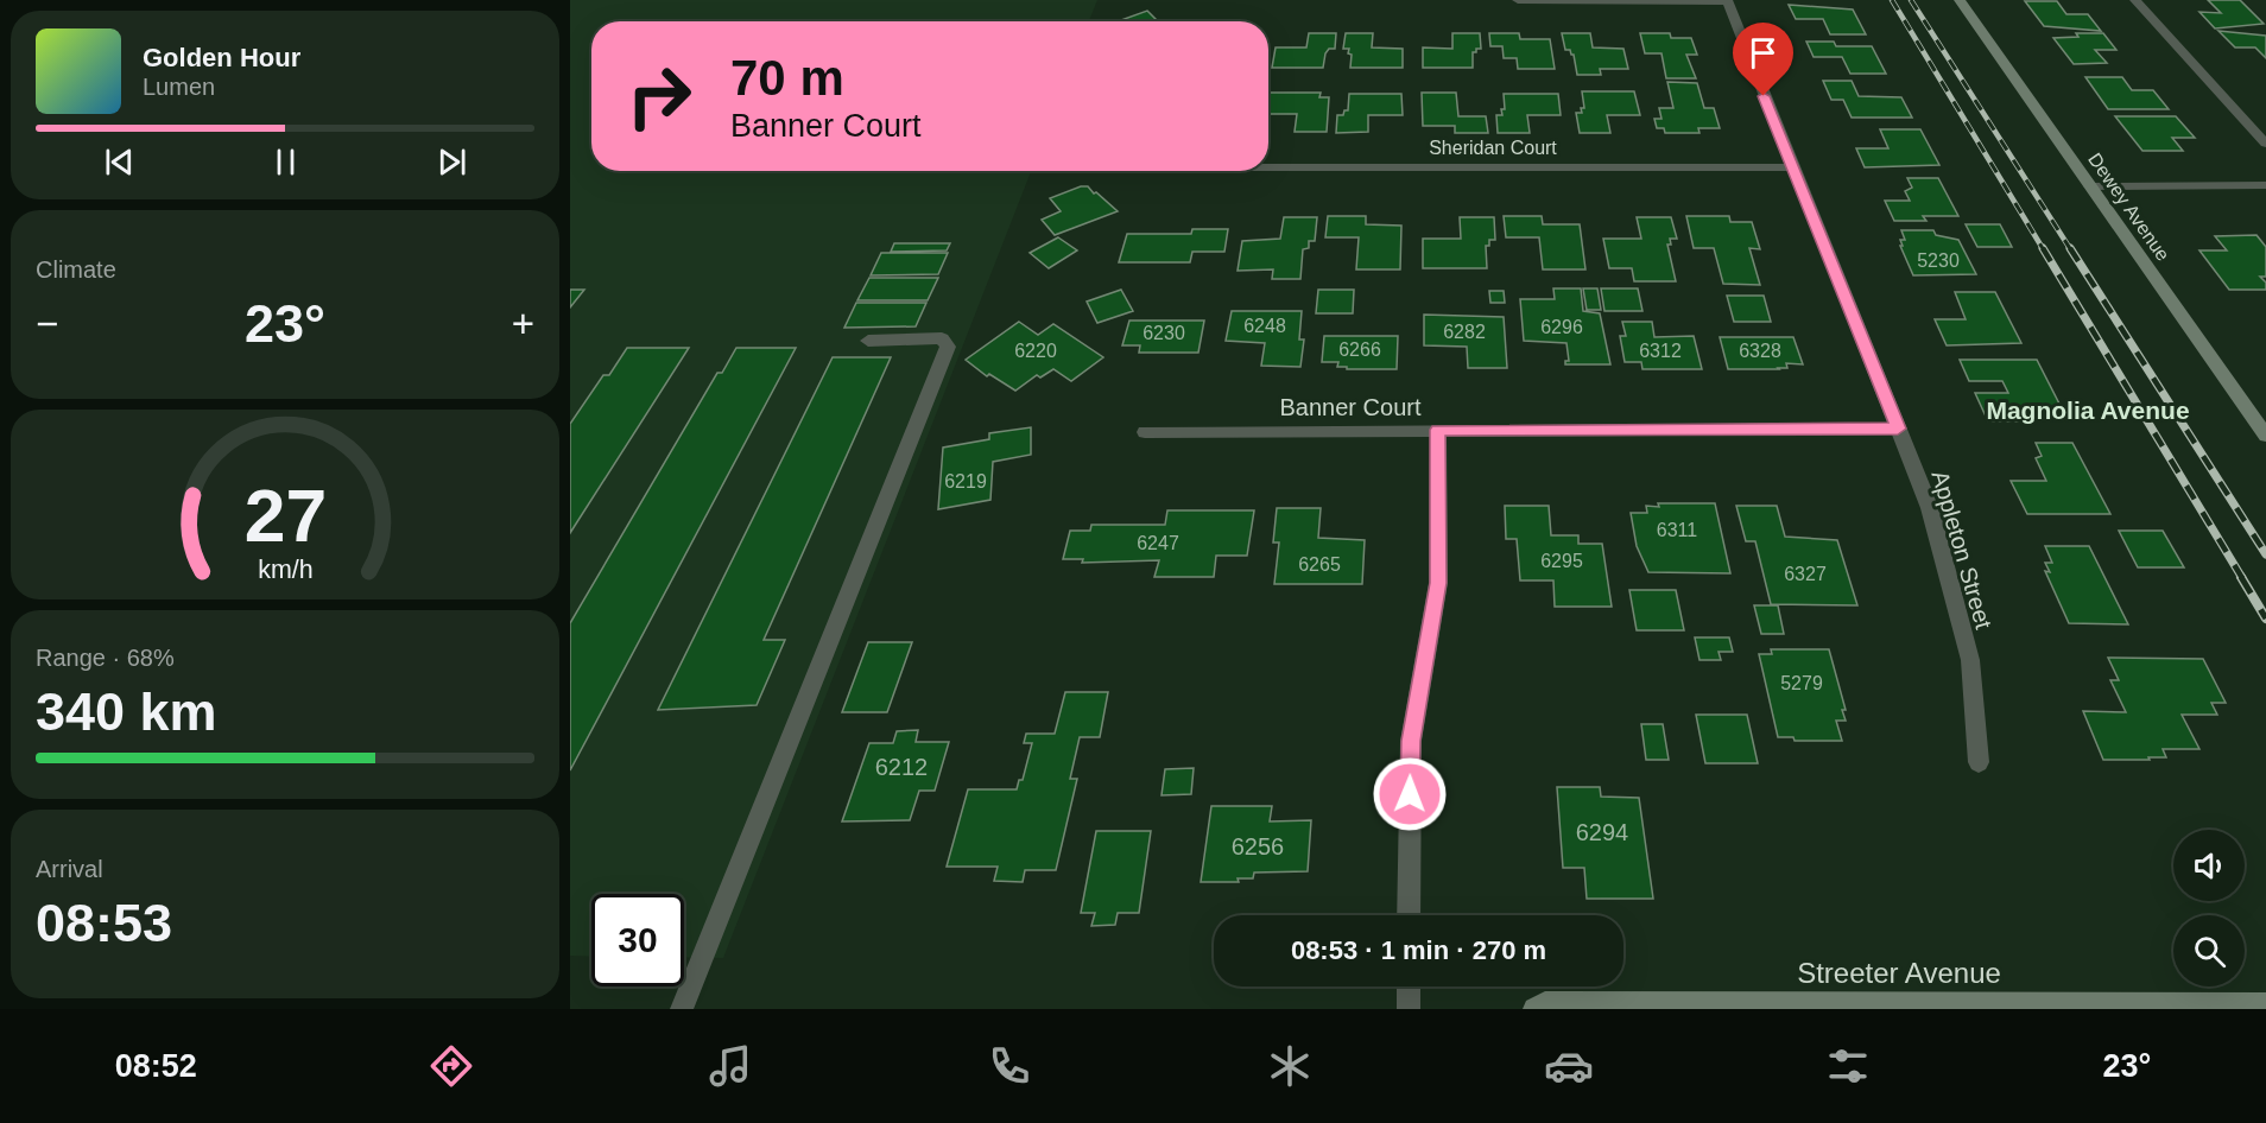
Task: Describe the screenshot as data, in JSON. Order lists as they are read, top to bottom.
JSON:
{
  "streets": {
    "street": [
      "Sheridan Court",
      "Dewey Avenue",
      "Banner Court",
      "Appleton Street",
      "Streeter Avenue"
    ]
  },
  "crossings": [
    ["Sheridan Court", "Appleton Street"],
    ["Banner Court", "Appleton Street"]
  ],
  "districts": ["Magnolia Avenue"],
  "house_numbers": [
    "5230",
    "6248",
    "6296",
    "6282",
    "6230",
    "6266",
    "6220",
    "6312",
    "6328",
    "6219",
    "6311",
    "6247",
    "6295",
    "6265",
    "6327",
    "5279",
    "6212",
    "6294",
    "6256"
  ],
  "page": {
    "turn": ["70 m", "Banner Court"],
    "song": ["Golden Hour", "Lumen"],
    "tile": [
      "Climate",
      ["Range · 68%", "340 km"],
      ["Arrival", "08:53"]
    ],
    "heat": ["−", "23°", "+"],
    "limit": "30",
    "trip": "08:53 · 1 min · 270 m",
    "tabs": ["08:52", "23°"],
    "gauge": ["27", "km/h"]
  }
}
